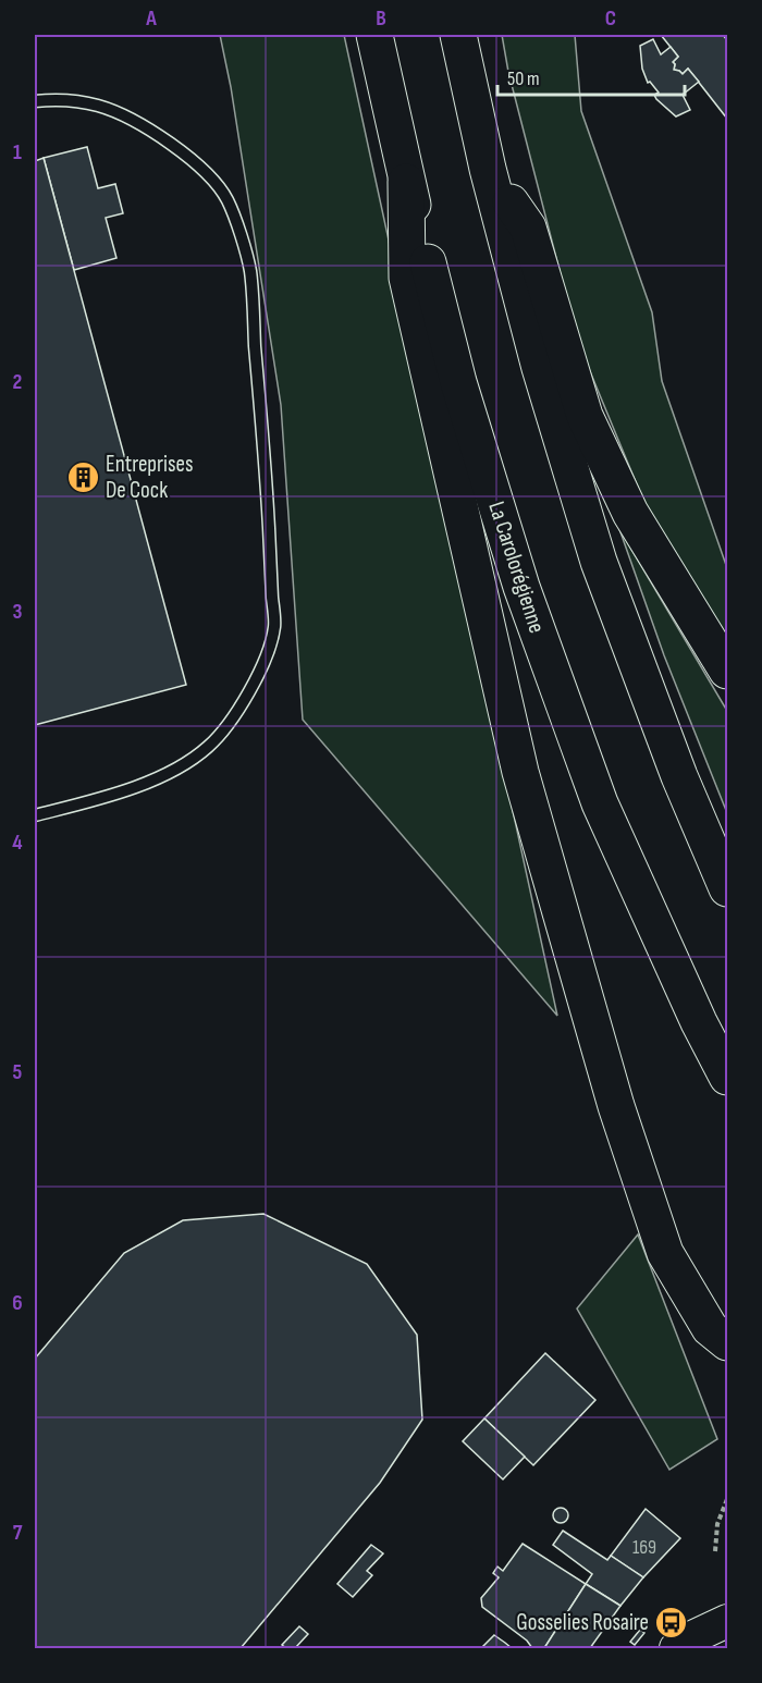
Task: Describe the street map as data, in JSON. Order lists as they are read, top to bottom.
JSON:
{
  "streets": {
    "highway": ["La Carolorégienne"]
  },
  "places": {
    "building": ["Entreprises De Cock"],
    "bus stop": ["Gosselies Rosaire"]
  },
  "house_numbers": ["169"],
  "scale_bar": "50 m",
  "grid": {
    "columns": ["A", "B", "C"],
    "rows": [
      "1",
      "2",
      "3",
      "4",
      "5",
      "6",
      "7"
    ]
  }
}
